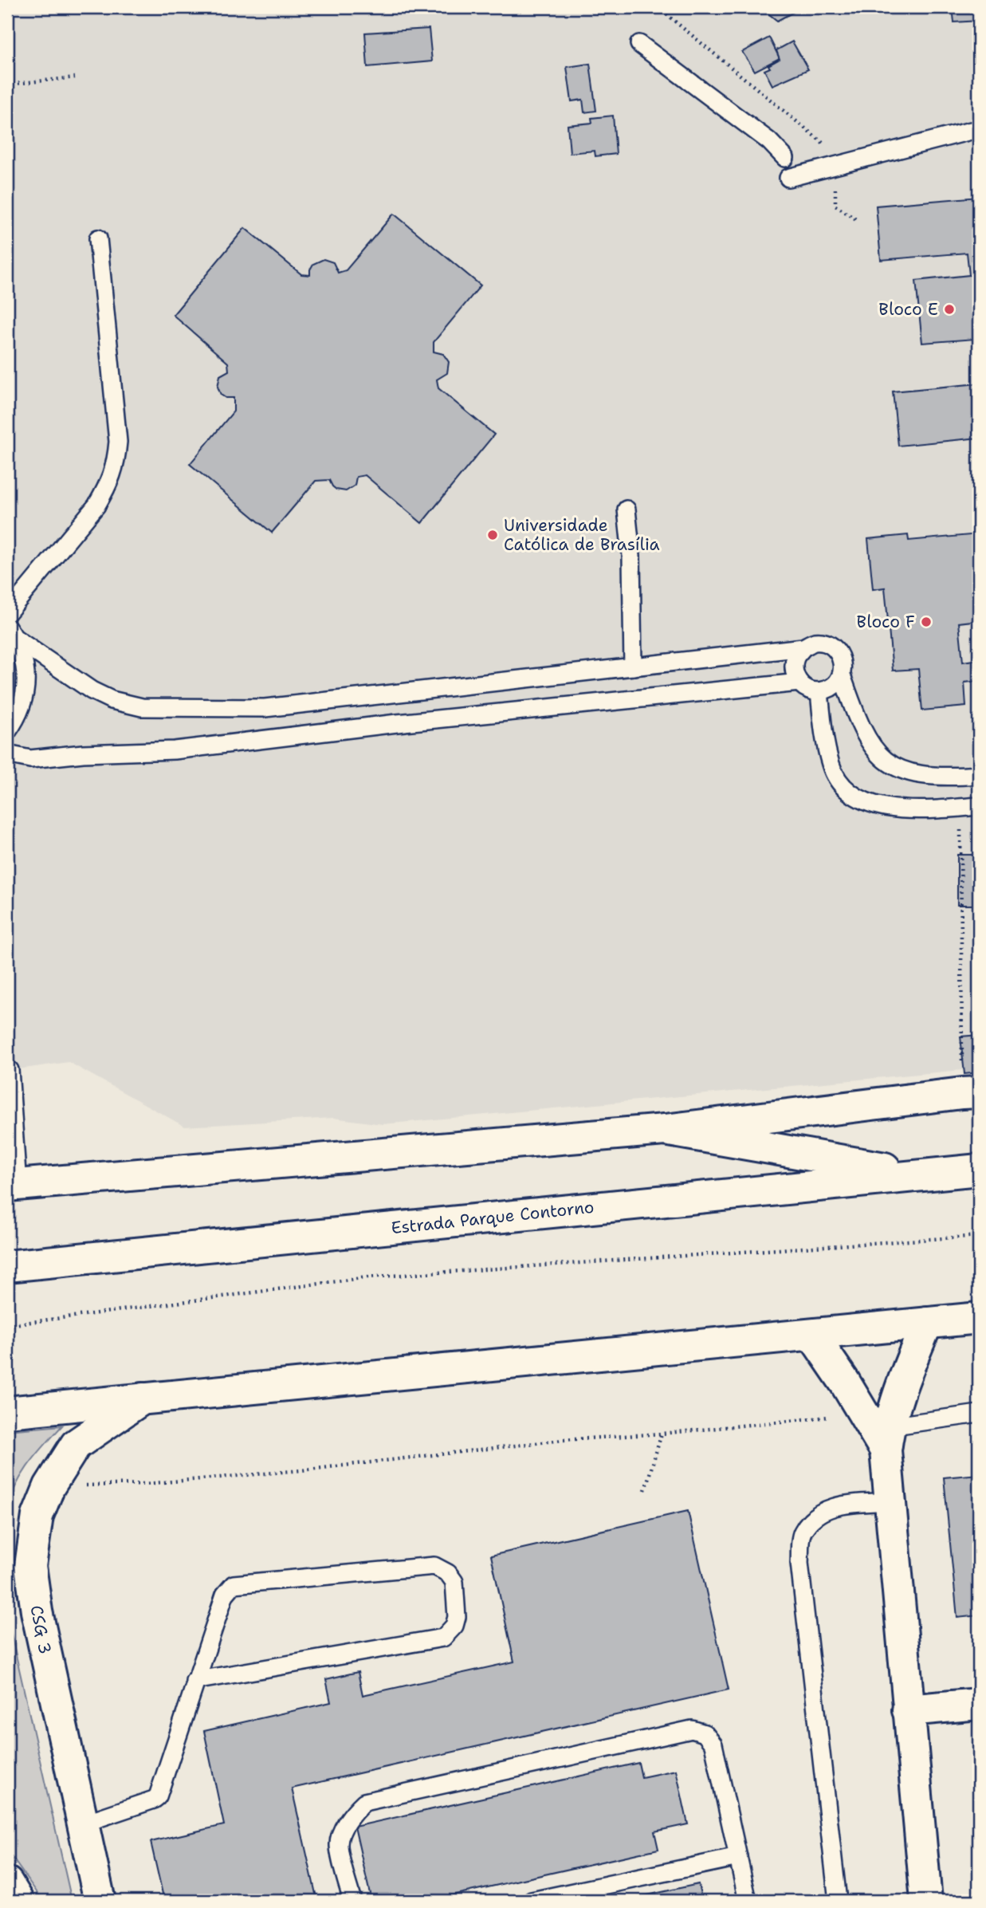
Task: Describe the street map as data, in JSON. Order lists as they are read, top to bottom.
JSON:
{
  "streets": {
    "main road": ["Estrada Parque Contorno", "CSG 3"]
  },
  "places": ["Bloco E", "Universidade Católica de Brasília", "Bloco F"]
}
